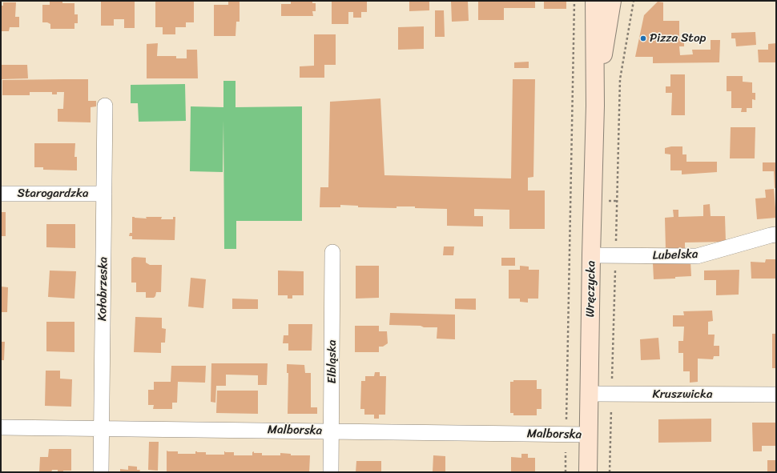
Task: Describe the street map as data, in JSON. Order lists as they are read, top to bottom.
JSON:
{
  "streets": {
    "main road": ["Wręczycka"],
    "street": [
      "Starogardzka",
      "Lubelska",
      "Kołobrzeska",
      "Elbląska",
      "Kruszwicka",
      "Malborska"
    ]
  },
  "crossings": [
    ["Starogardzka", "Kołobrzeska"],
    ["Lubelska", "Wręczycka"],
    ["Kołobrzeska", "Malborska"],
    ["Wręczycka", "Kruszwicka"],
    ["Wręczycka", "Malborska"],
    ["Elbląska", "Malborska"]
  ],
  "places": ["Pizza Stop"]
}
